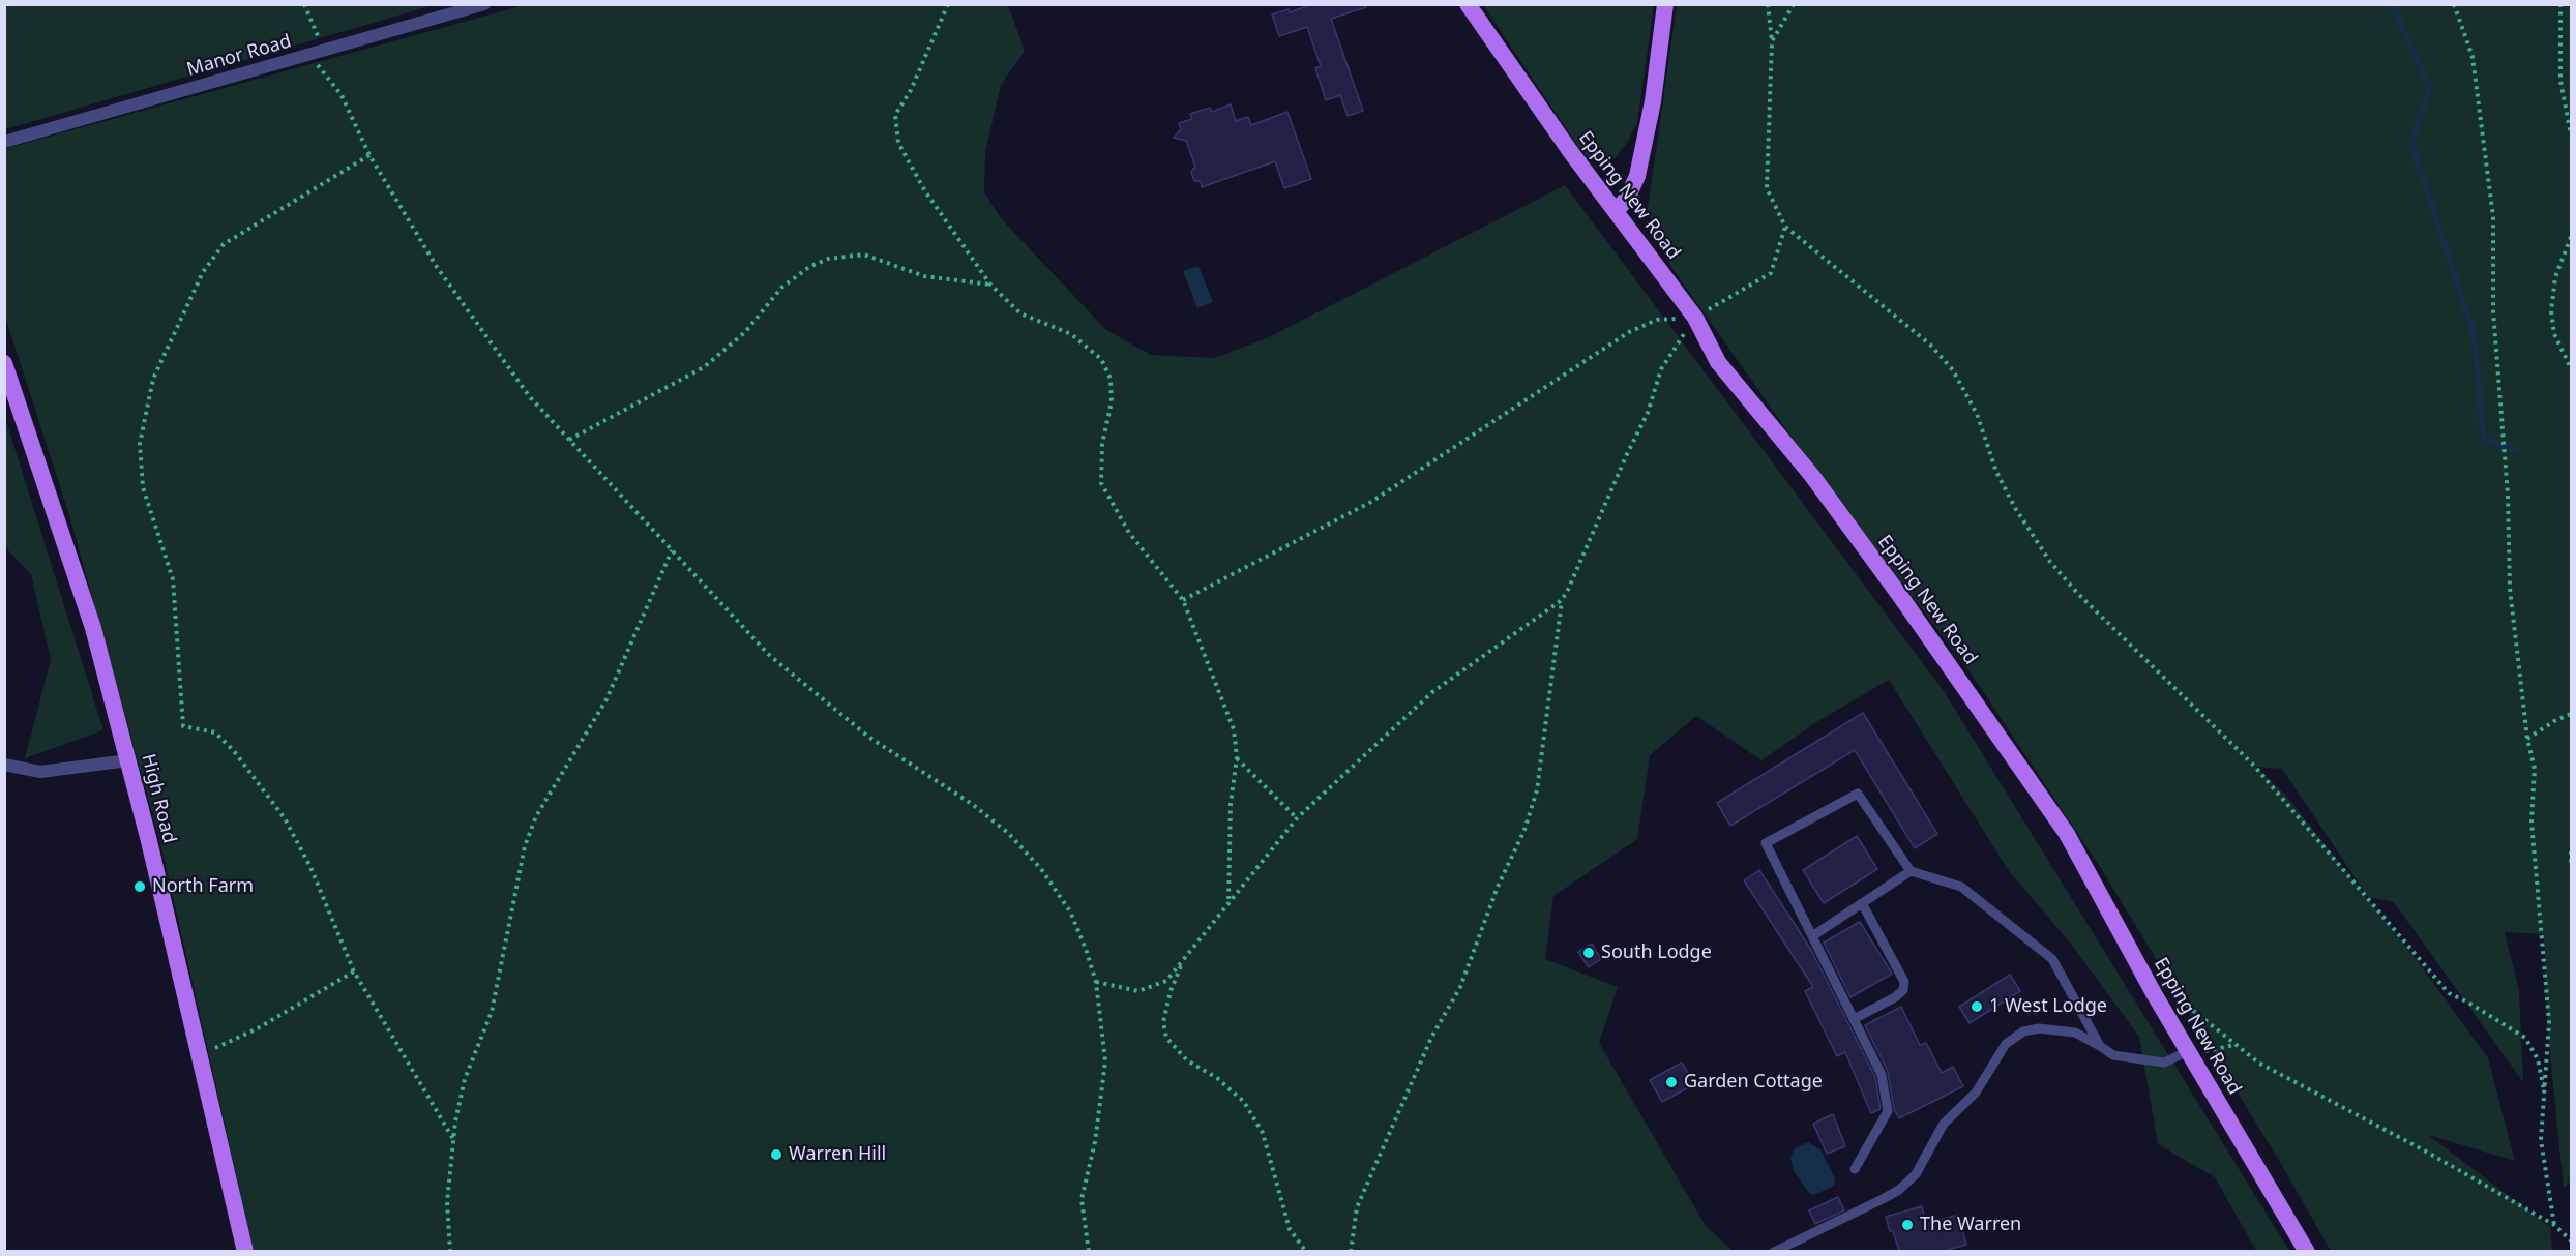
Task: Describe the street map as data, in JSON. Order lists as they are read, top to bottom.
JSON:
{
  "streets": {
    "main road": ["Epping New Road", "High Road"],
    "street": ["Manor Road"]
  },
  "places": [
    "North Farm",
    "South Lodge",
    "1 West Lodge",
    "Garden Cottage",
    "Warren Hill",
    "The Warren"
  ]
}
